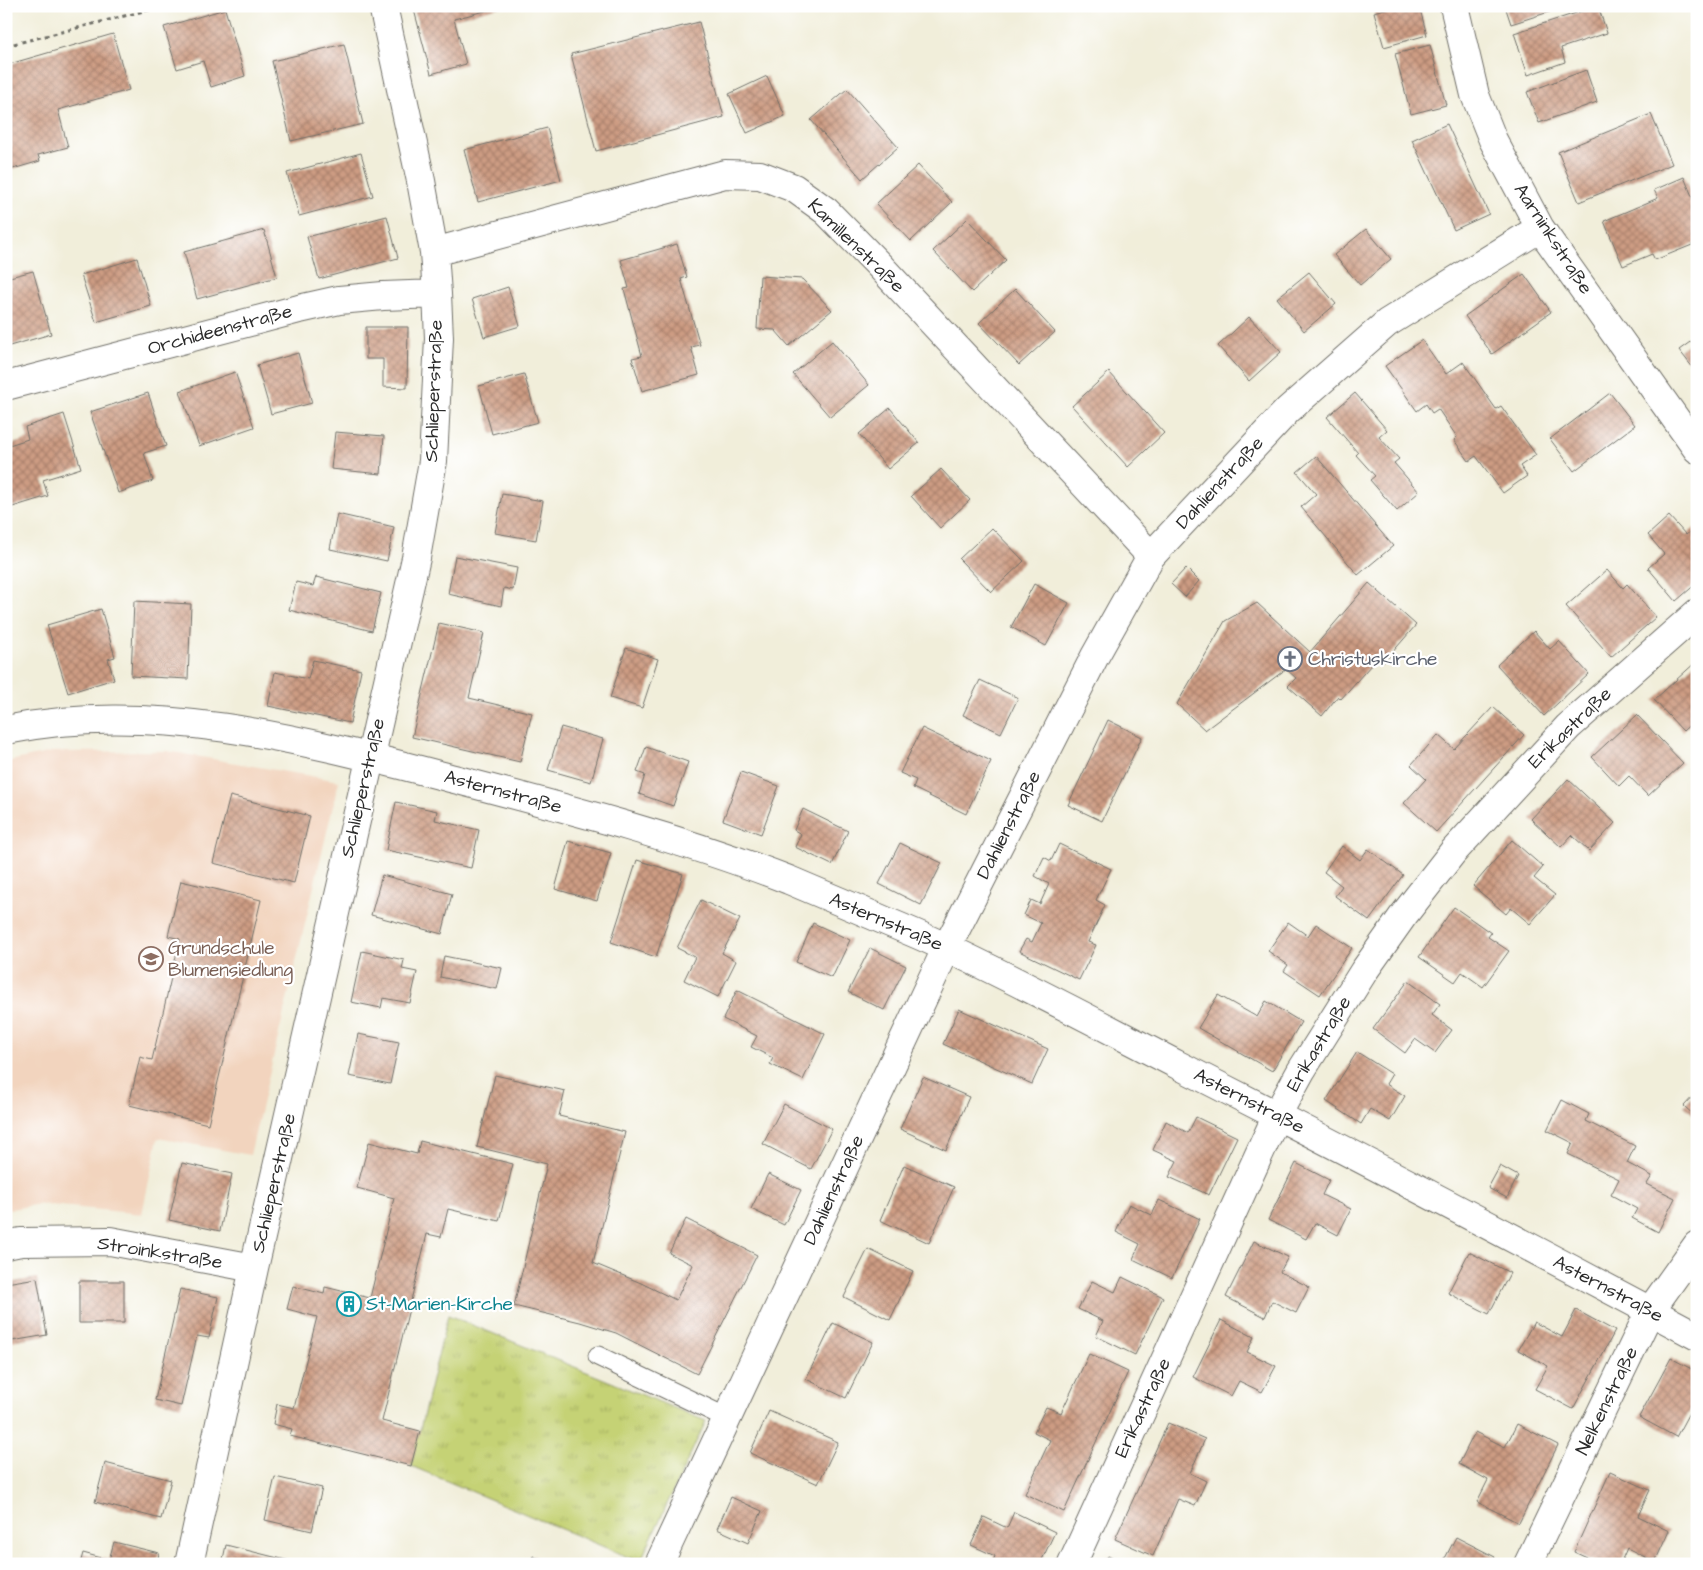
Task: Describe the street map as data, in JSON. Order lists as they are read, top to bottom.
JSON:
{
  "streets": {
    "street": [
      "Aarninkstraße",
      "Kamillenstraße",
      "Orchideenstraße",
      "Schlieperstraße",
      "Dahlienstraße",
      "Erikastraße",
      "Asternstraße",
      "Stroinkstraße",
      "Nelkenstraße"
    ]
  },
  "crossings": [
    ["Aarninkstraße", "Dahlienstraße"],
    ["Kamillenstraße", "Schlieperstraße"],
    ["Kamillenstraße", "Dahlienstraße"],
    ["Orchideenstraße", "Schlieperstraße"],
    ["Schlieperstraße", "Asternstraße"],
    ["Schlieperstraße", "Stroinkstraße"],
    ["Dahlienstraße", "Asternstraße"],
    ["Erikastraße", "Asternstraße"],
    ["Asternstraße", "Nelkenstraße"]
  ],
  "places": {
    "church": ["Christuskirche"],
    "school or university": ["Grundschule Blumensiedlung"],
    "building": ["St-Marien-Kirche"]
  }
}
